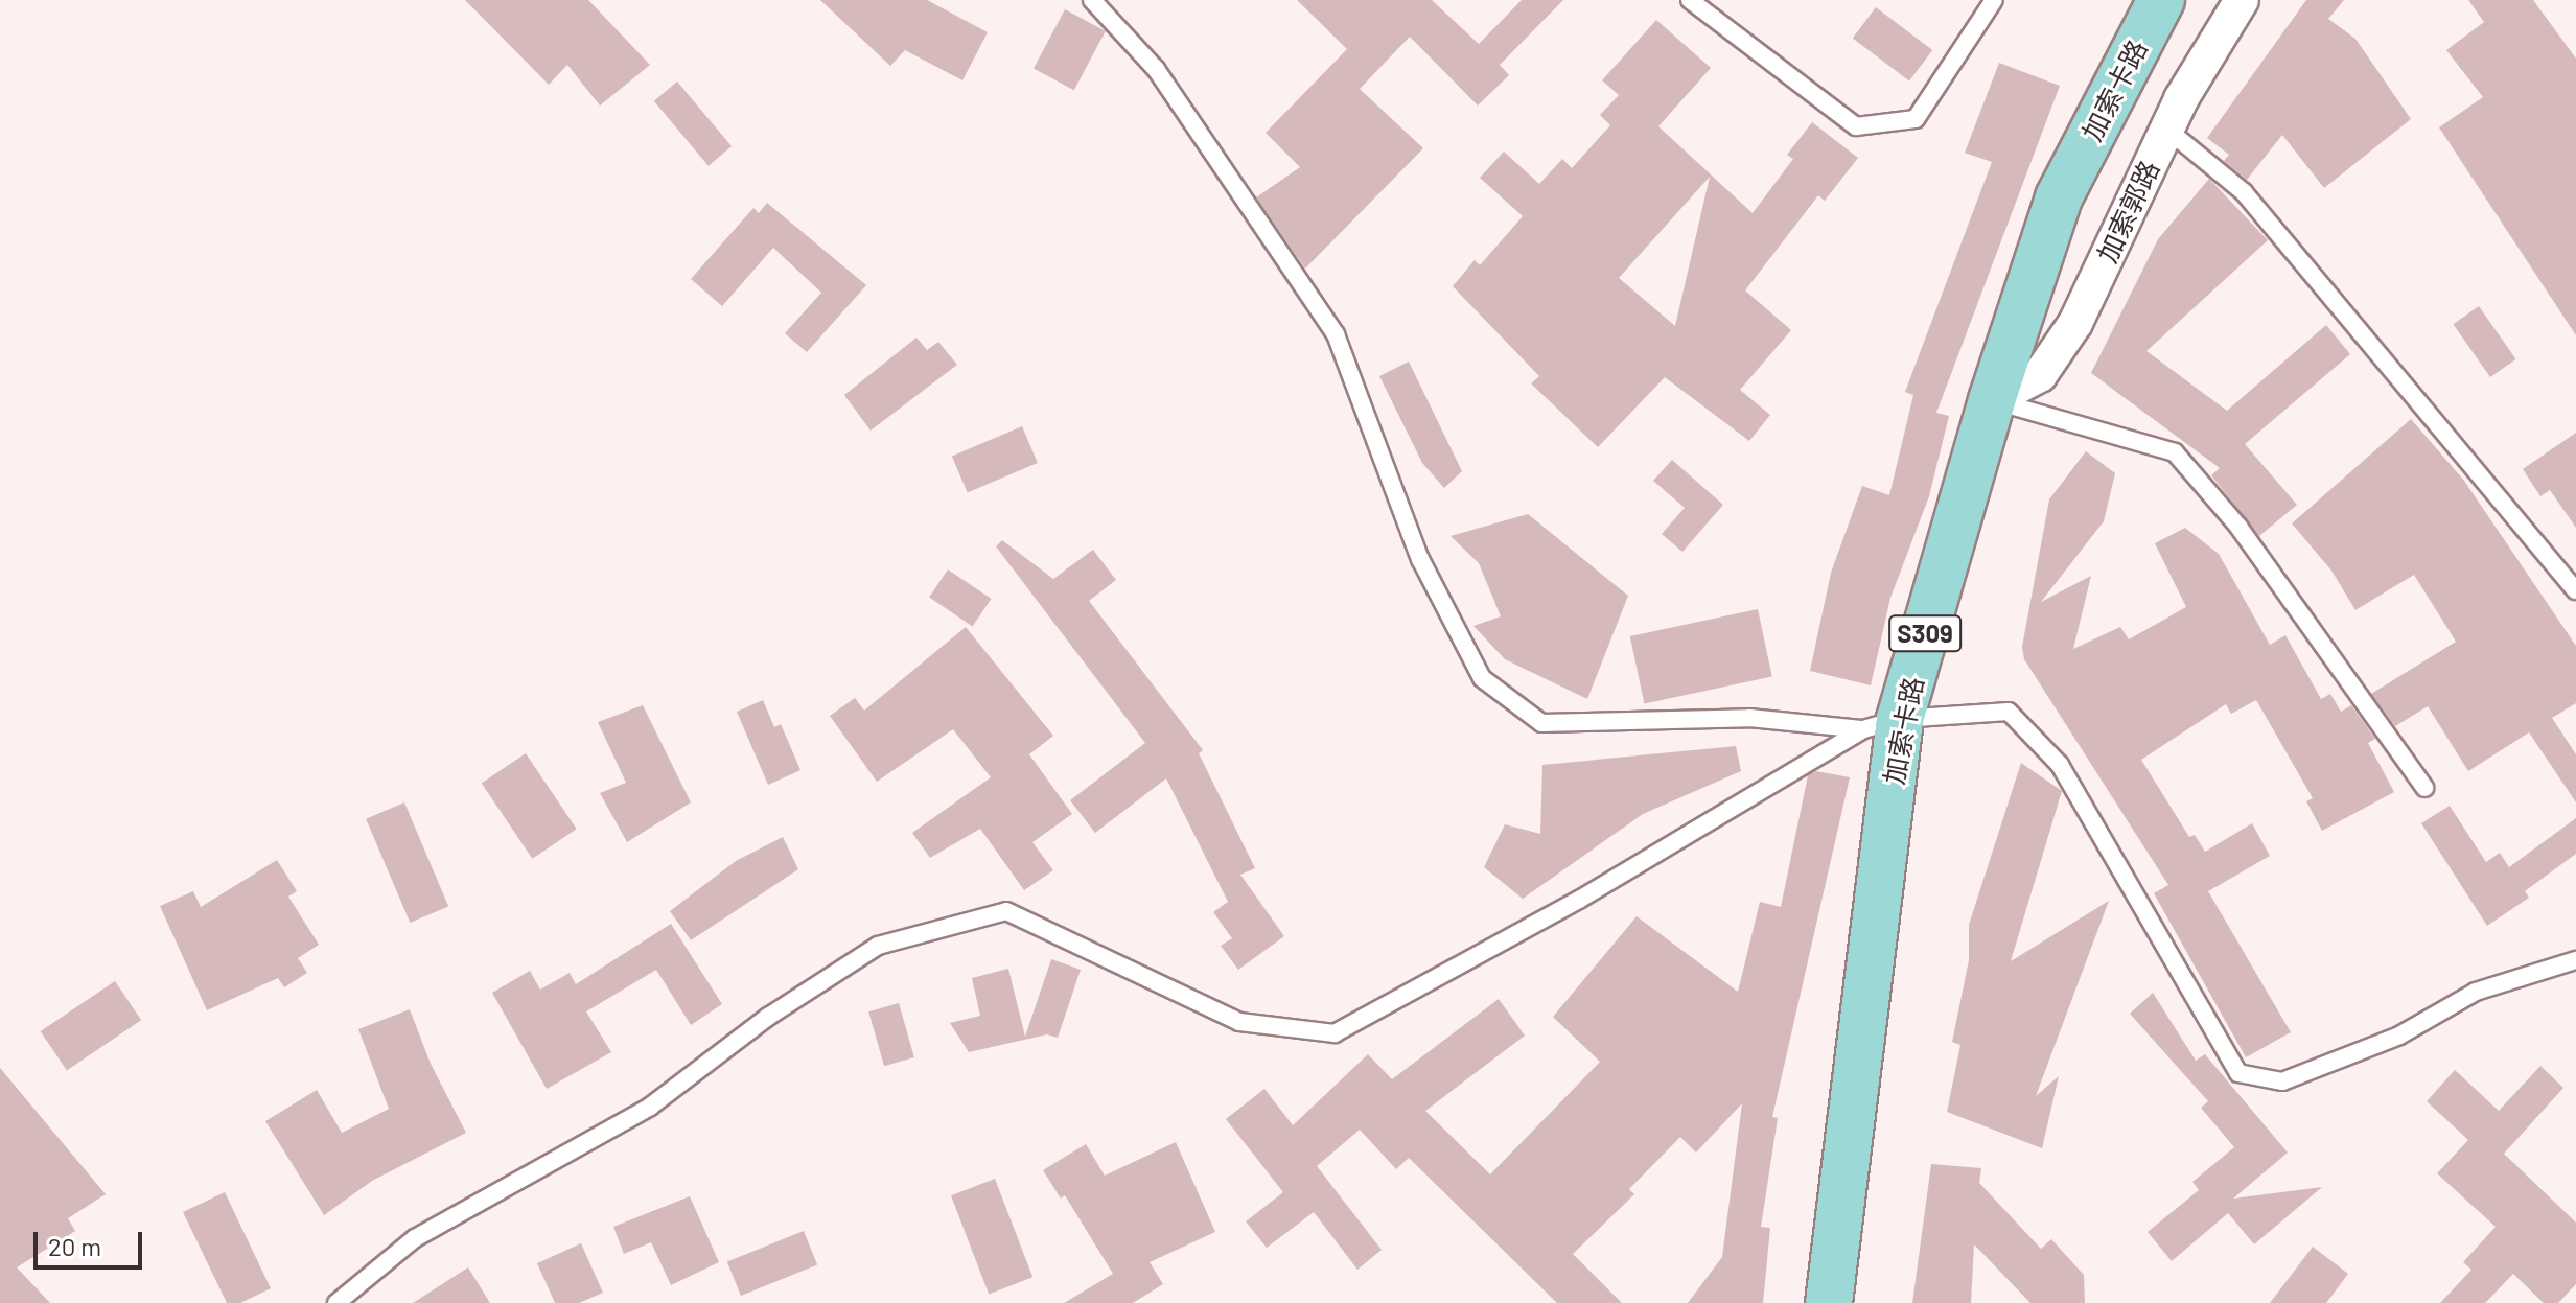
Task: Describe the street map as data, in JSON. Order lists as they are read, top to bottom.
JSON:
{
  "streets": {
    "main road": ["加索卡路", "S309"],
    "street": ["加索郭路"]
  },
  "crossings": [
    ["加索卡路", "加索郭路"]
  ],
  "scale_bar": "20 m"
}
